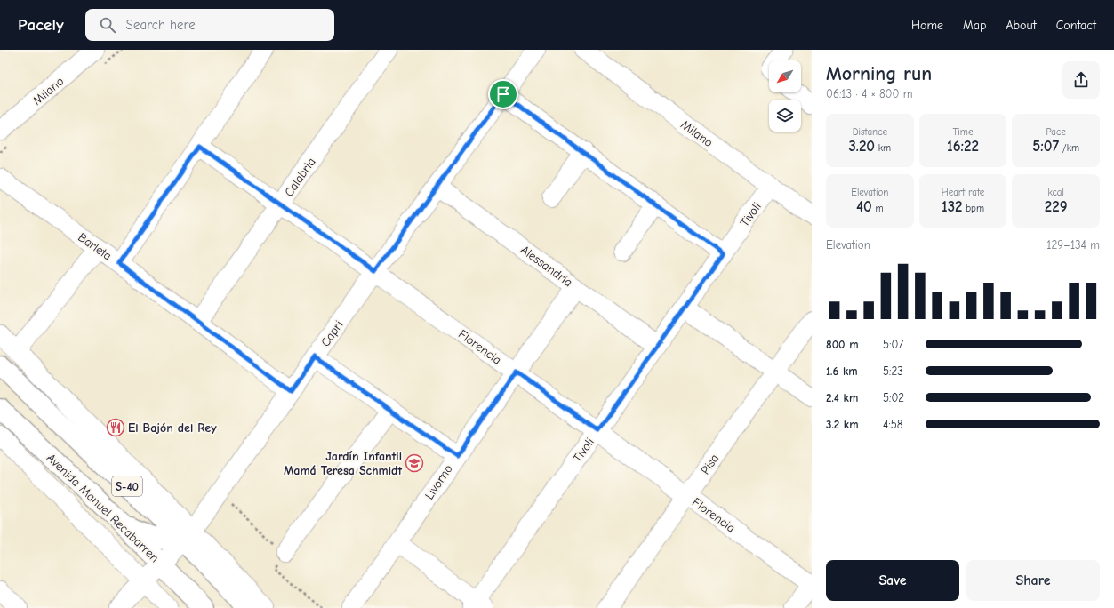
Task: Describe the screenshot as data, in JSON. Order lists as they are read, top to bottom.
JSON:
{
  "streets": {
    "main road": ["S-40", "Avenida Manuel Recabarren"],
    "street": [
      "Milano",
      "Calabria",
      "Tivoli",
      "Barleta",
      "Alessandría",
      "Capri",
      "Florencia",
      "Pisa",
      "Livorno"
    ]
  },
  "crossings": [
    ["Milano", "Tivoli"],
    ["Calabria", "Barleta"],
    ["Calabria", "Florencia"],
    ["Tivoli", "Alessandría"],
    ["Tivoli", "Florencia"],
    ["Barleta", "Capri"],
    ["Alessandría", "Capri"],
    ["Alessandría", "Livorno"],
    ["Capri", "Florencia"],
    ["Capri", "S-40"],
    ["Capri", "Avenida Manuel Recabarren"],
    ["Florencia", "Pisa"],
    ["Florencia", "Livorno"]
  ],
  "places": {
    "restaurant": ["El Bajón del Rey"],
    "school or university": ["Jardín Infantil Mamá Teresa Schmidt"]
  },
  "north": "bottom left",
  "page": {
    "header": "Pacely",
    "search": "Search here",
    "nav": [
      "Home",
      "Map",
      "About",
      "Contact"
    ],
    "heading": ["Morning run", "06:13 · 4 × 800 m"],
    "stats": [
      ["Distance", "3.20 km"],
      ["Time", "16:22"],
      ["Pace", "5:07 /km"],
      ["Elevation", "40 m"],
      ["Heart rate", "132 bpm"],
      ["kcal", "229"]
    ],
    "chart": ["Elevation", "129–134 m"],
    "list": [
      {
        "name": "800 m",
        "note": "5:07"
      },
      {
        "name": "1.6 km",
        "note": "5:23"
      },
      {
        "name": "2.4 km",
        "note": "5:02"
      },
      {
        "name": "3.2 km",
        "note": "4:58"
      }
    ],
    "buttons": ["Save", "Share"]
  }
}
